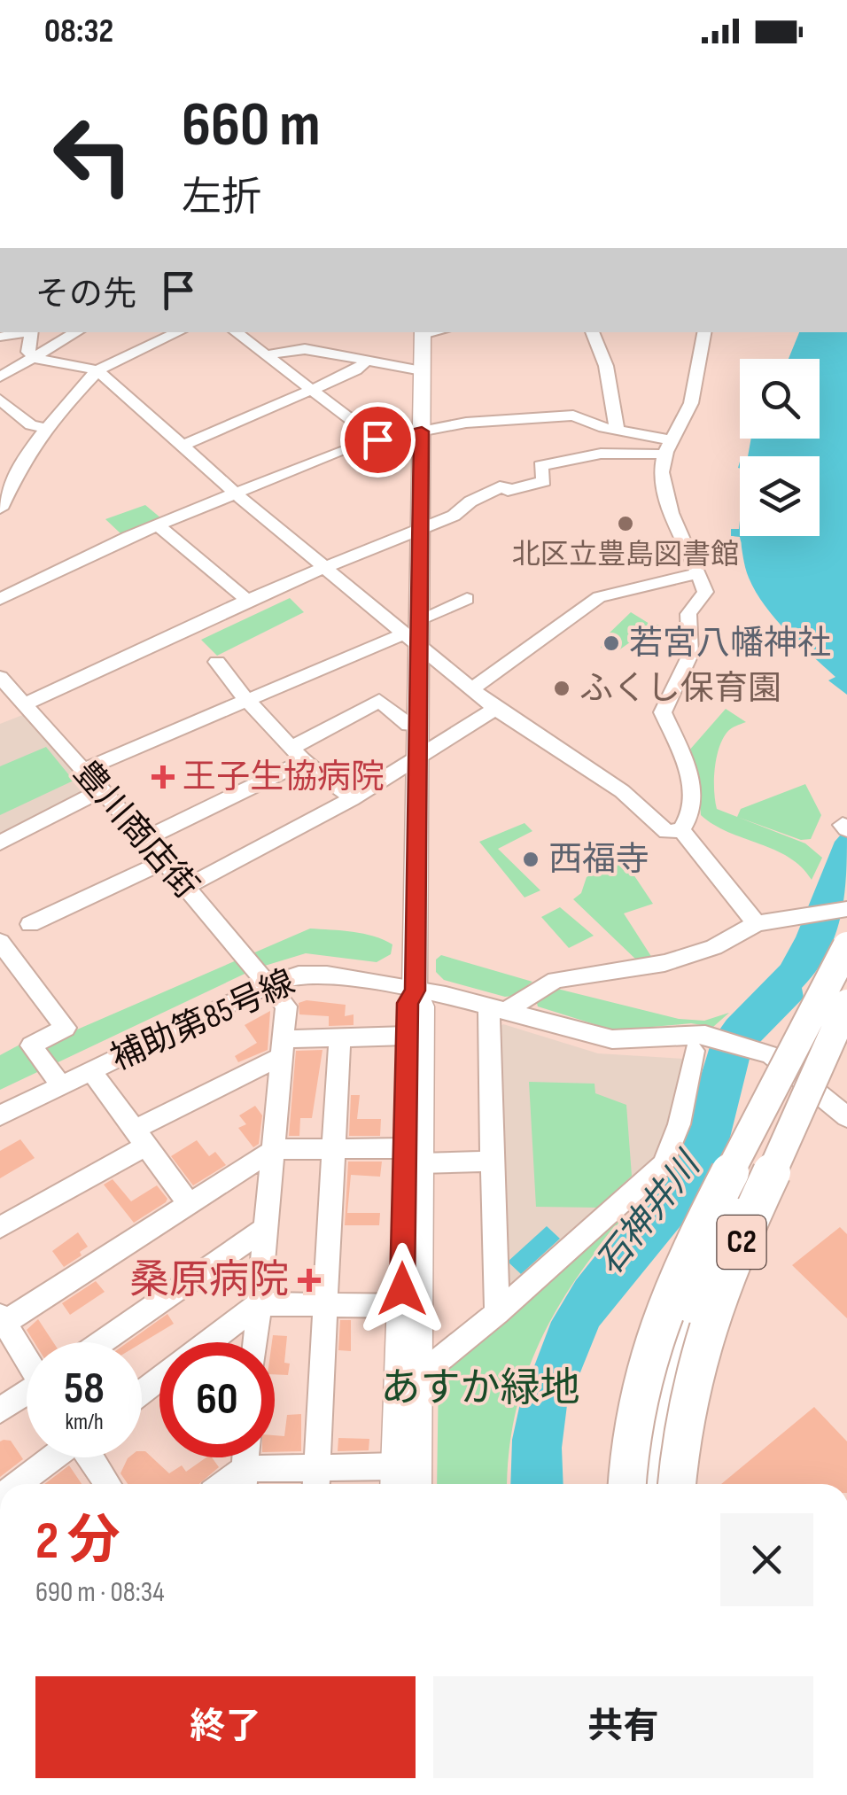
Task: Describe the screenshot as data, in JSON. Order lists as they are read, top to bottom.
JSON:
{
  "streets": {
    "highway": ["C2"],
    "street": ["豊川商店街", "補助第85号線"]
  },
  "crossings": [
    ["豊川商店街", "補助第85号線"]
  ],
  "water": ["石神井川"],
  "parks": ["あすか緑地"],
  "places": {
    "other": [
      "北区立豊島図書館",
      "若宮八幡神社",
      "ふくし保育園",
      "西福寺"
    ],
    "health": ["王子生協病院", "桑原病院"]
  },
  "page": {
    "status": "08:32",
    "turn": ["660 m", "左折"],
    "then": "その先",
    "speed": "58 km/h",
    "limit": "60",
    "heading": ["2 分", "690 m · 08:34"],
    "buttons": ["終了", "共有"]
  }
}
